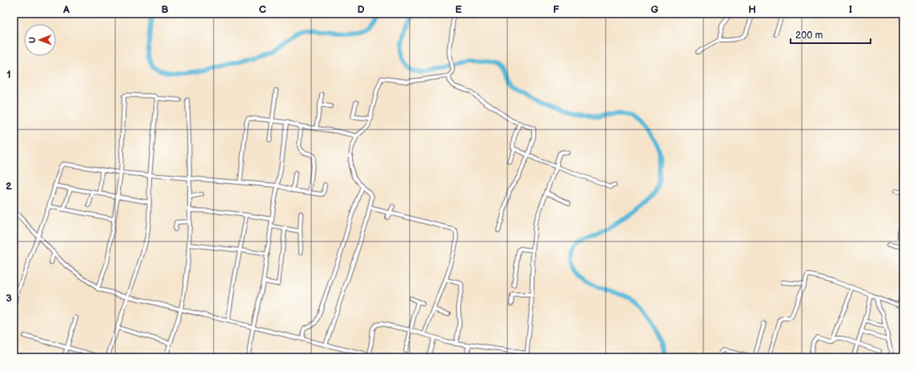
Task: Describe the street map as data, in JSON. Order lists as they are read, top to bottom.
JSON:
{
  "scale_bar": "200 m",
  "north": "left",
  "grid": {
    "columns": [
      "A",
      "B",
      "C",
      "D",
      "E",
      "F",
      "G",
      "H",
      "I"
    ],
    "rows": ["1", "2", "3"]
  }
}
